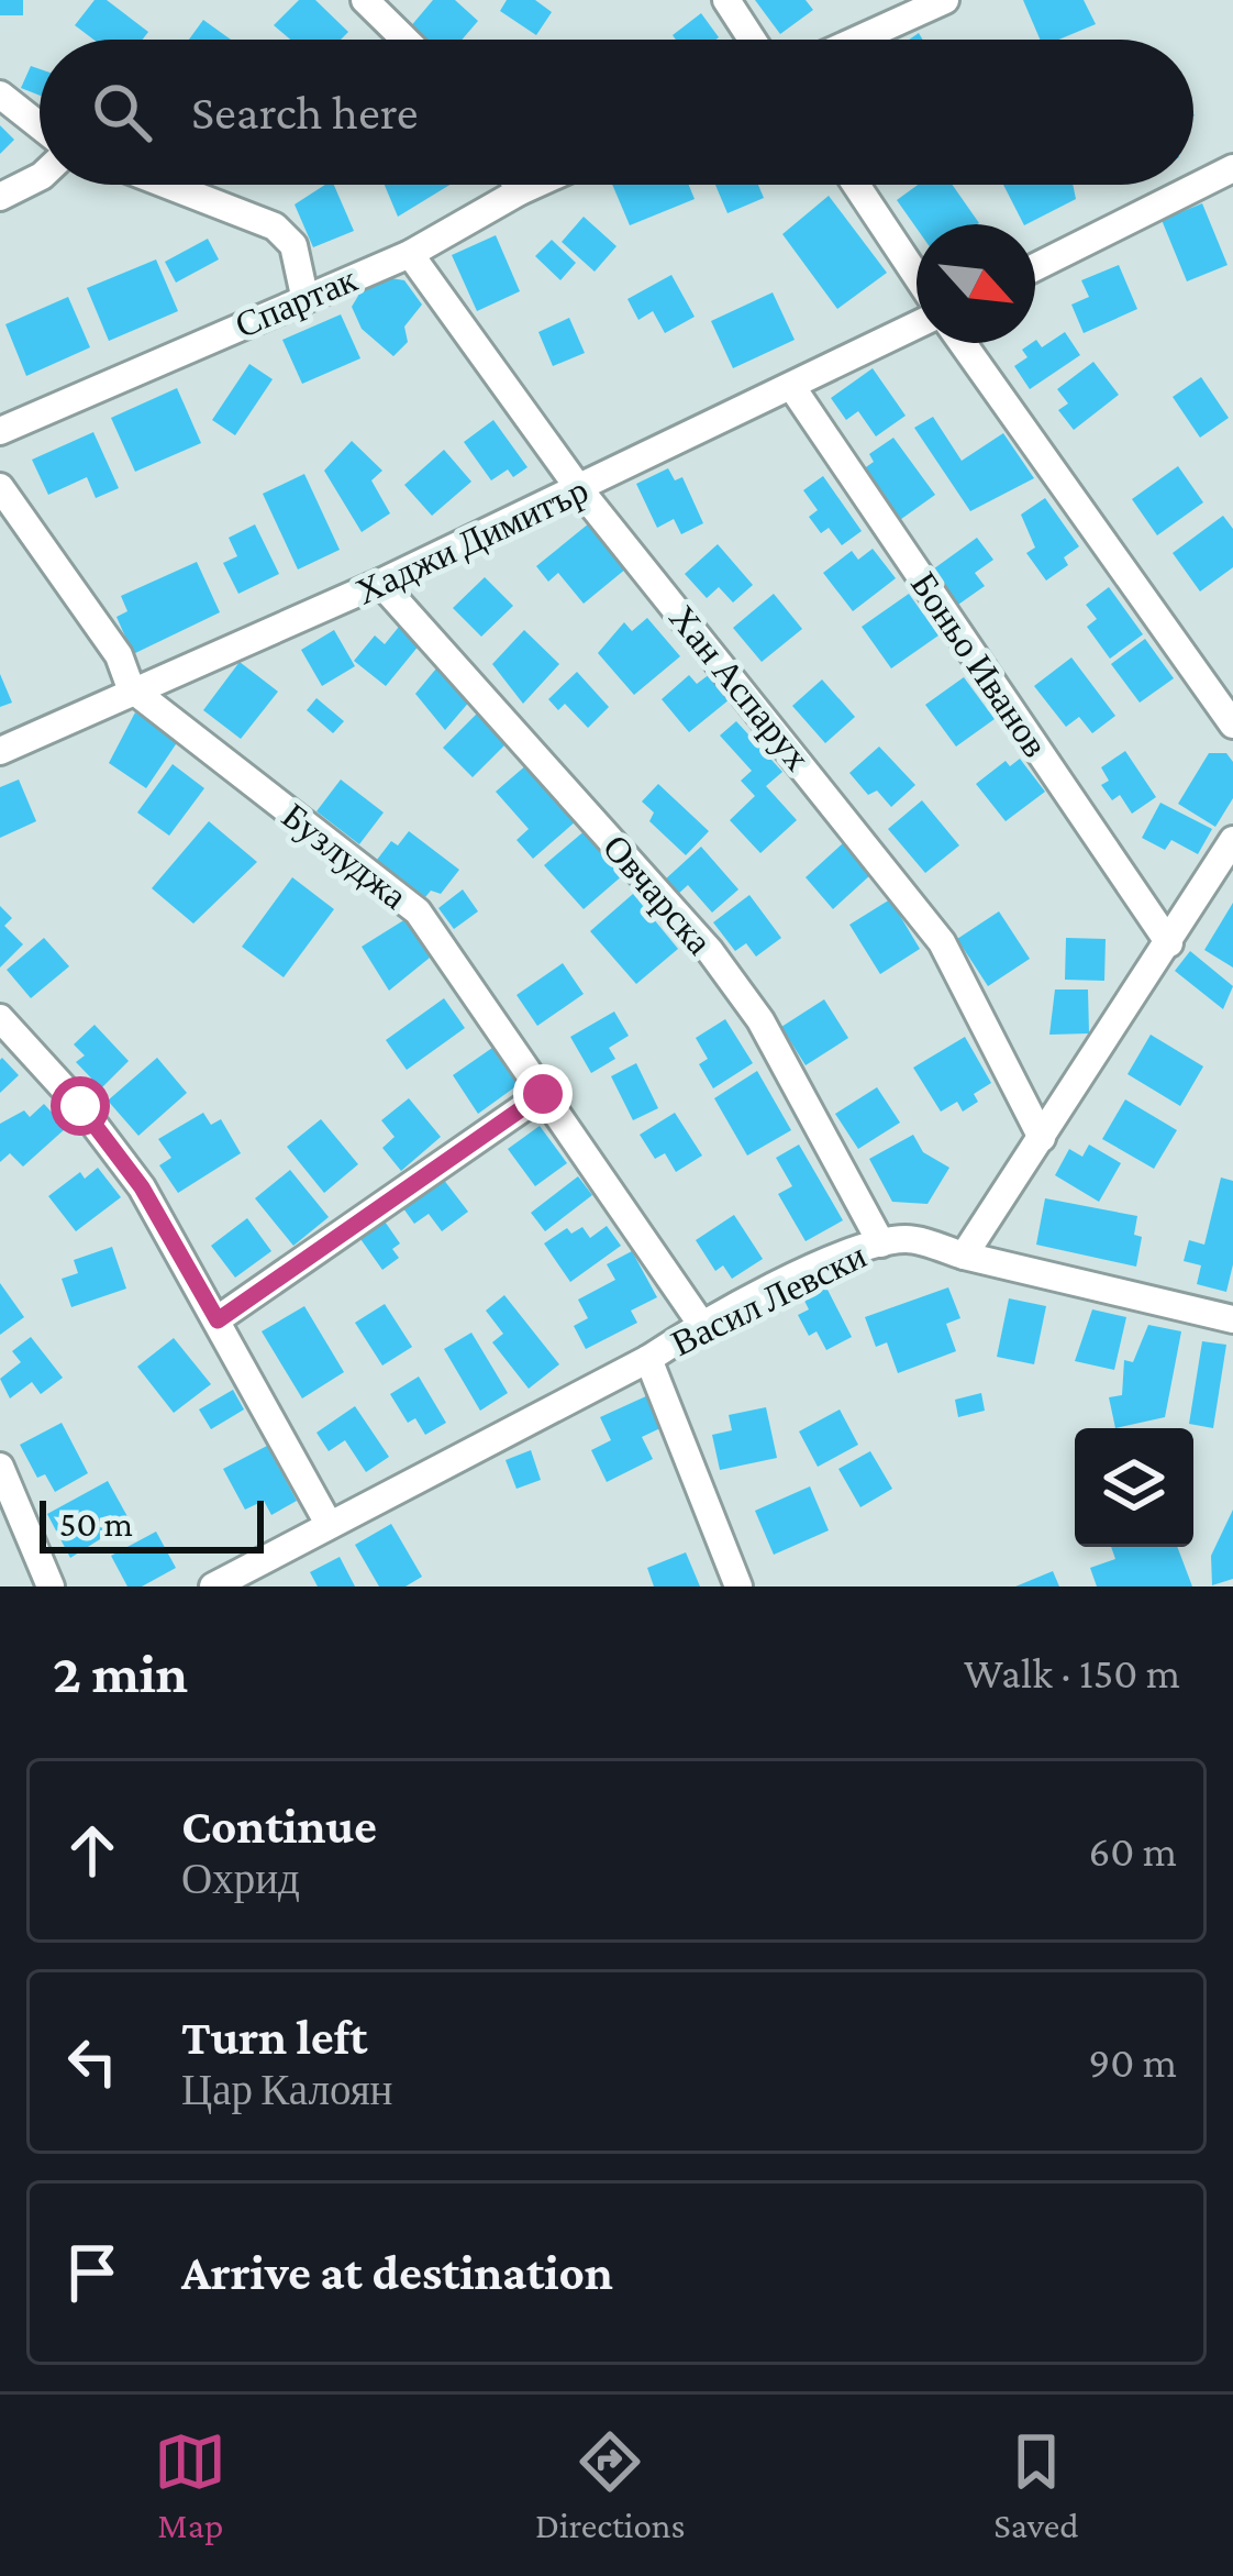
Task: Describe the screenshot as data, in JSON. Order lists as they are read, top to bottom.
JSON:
{
  "streets": {
    "street": [
      "Спартак",
      "Хаджи Димитър",
      "Боньо Иванов",
      "Хан Аспарух",
      "Бузлуджа",
      "Овчарска",
      "Васил Левски"
    ]
  },
  "crossings": [
    ["Спартак", "Хан Аспарух"],
    ["Хаджи Димитър", "Боньо Иванов"],
    ["Хаджи Димитър", "Хан Аспарух"],
    ["Хаджи Димитър", "Бузлуджа"],
    ["Хаджи Димитър", "Овчарска"],
    ["Бузлуджа", "Васил Левски"],
    ["Овчарска", "Васил Левски"]
  ],
  "scale_bar": "50 m",
  "north": "bottom right",
  "page": {
    "search": "Search here",
    "scale": "50 m",
    "heading": ["2 min", "Walk · 150 m"],
    "list": [
      ["Continue", "Охрид", "60 m"],
      ["Turn left", "Цар Калоян", "90 m"],
      "Arrive at destination"
    ],
    "nav": ["Map", "Directions", "Saved"]
  }
}
